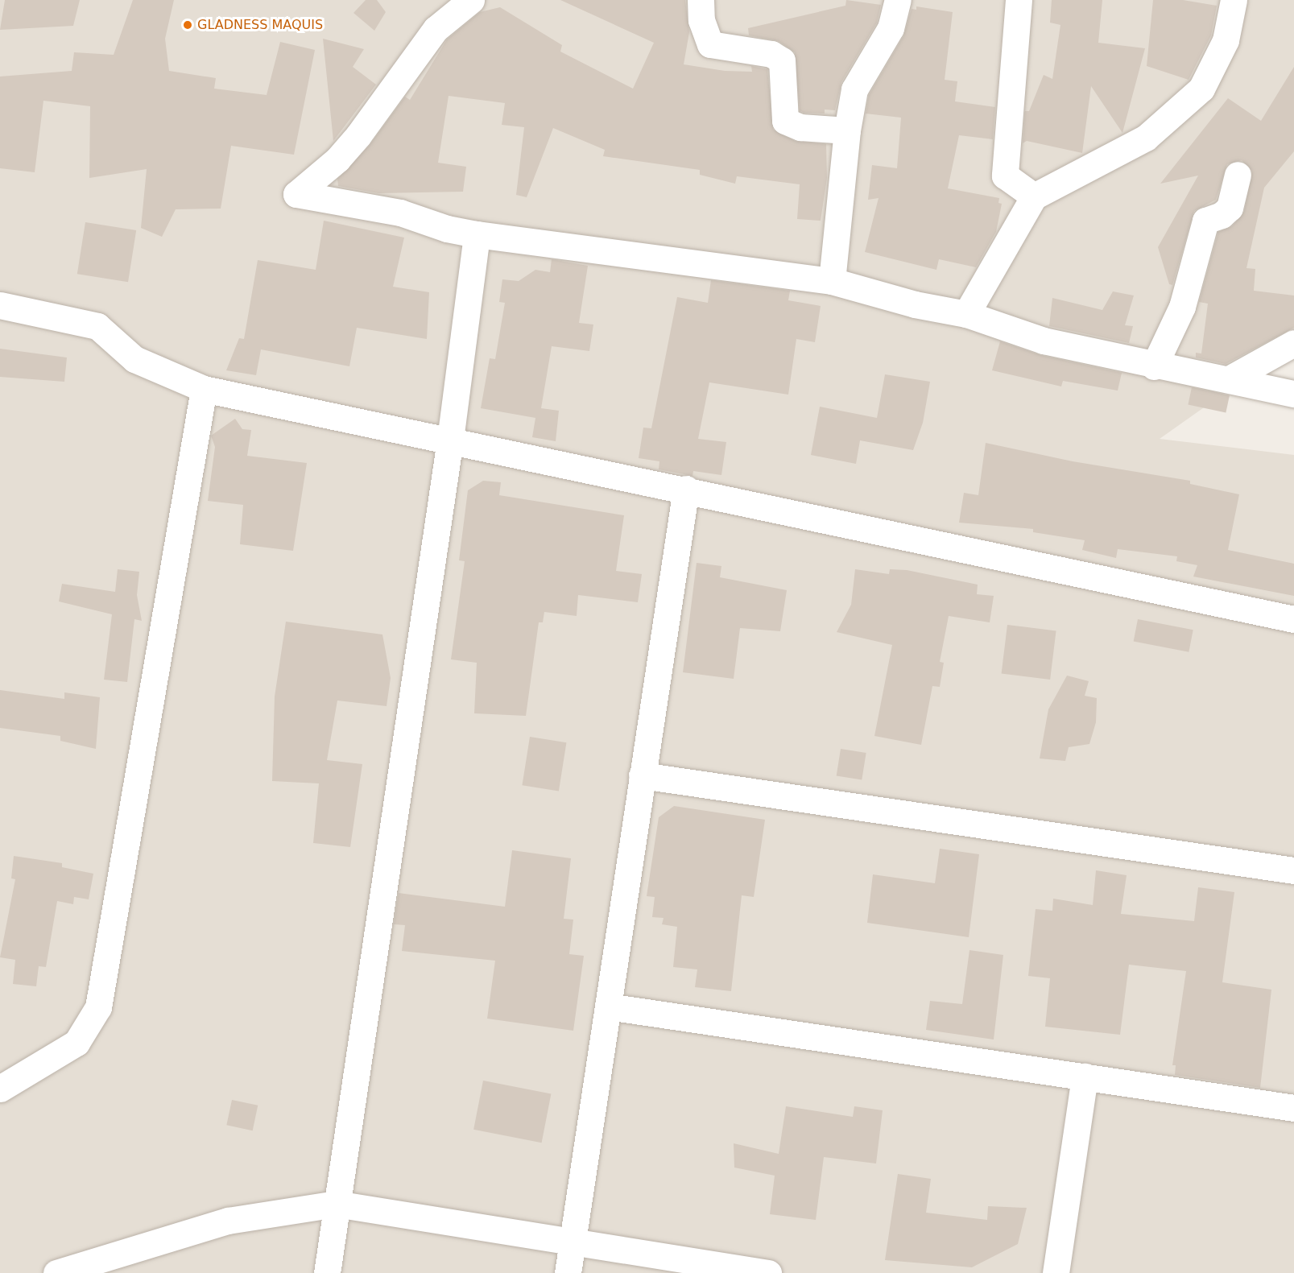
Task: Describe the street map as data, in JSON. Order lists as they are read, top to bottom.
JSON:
{
  "places": ["GLADNESS MAQUIS"]
}
